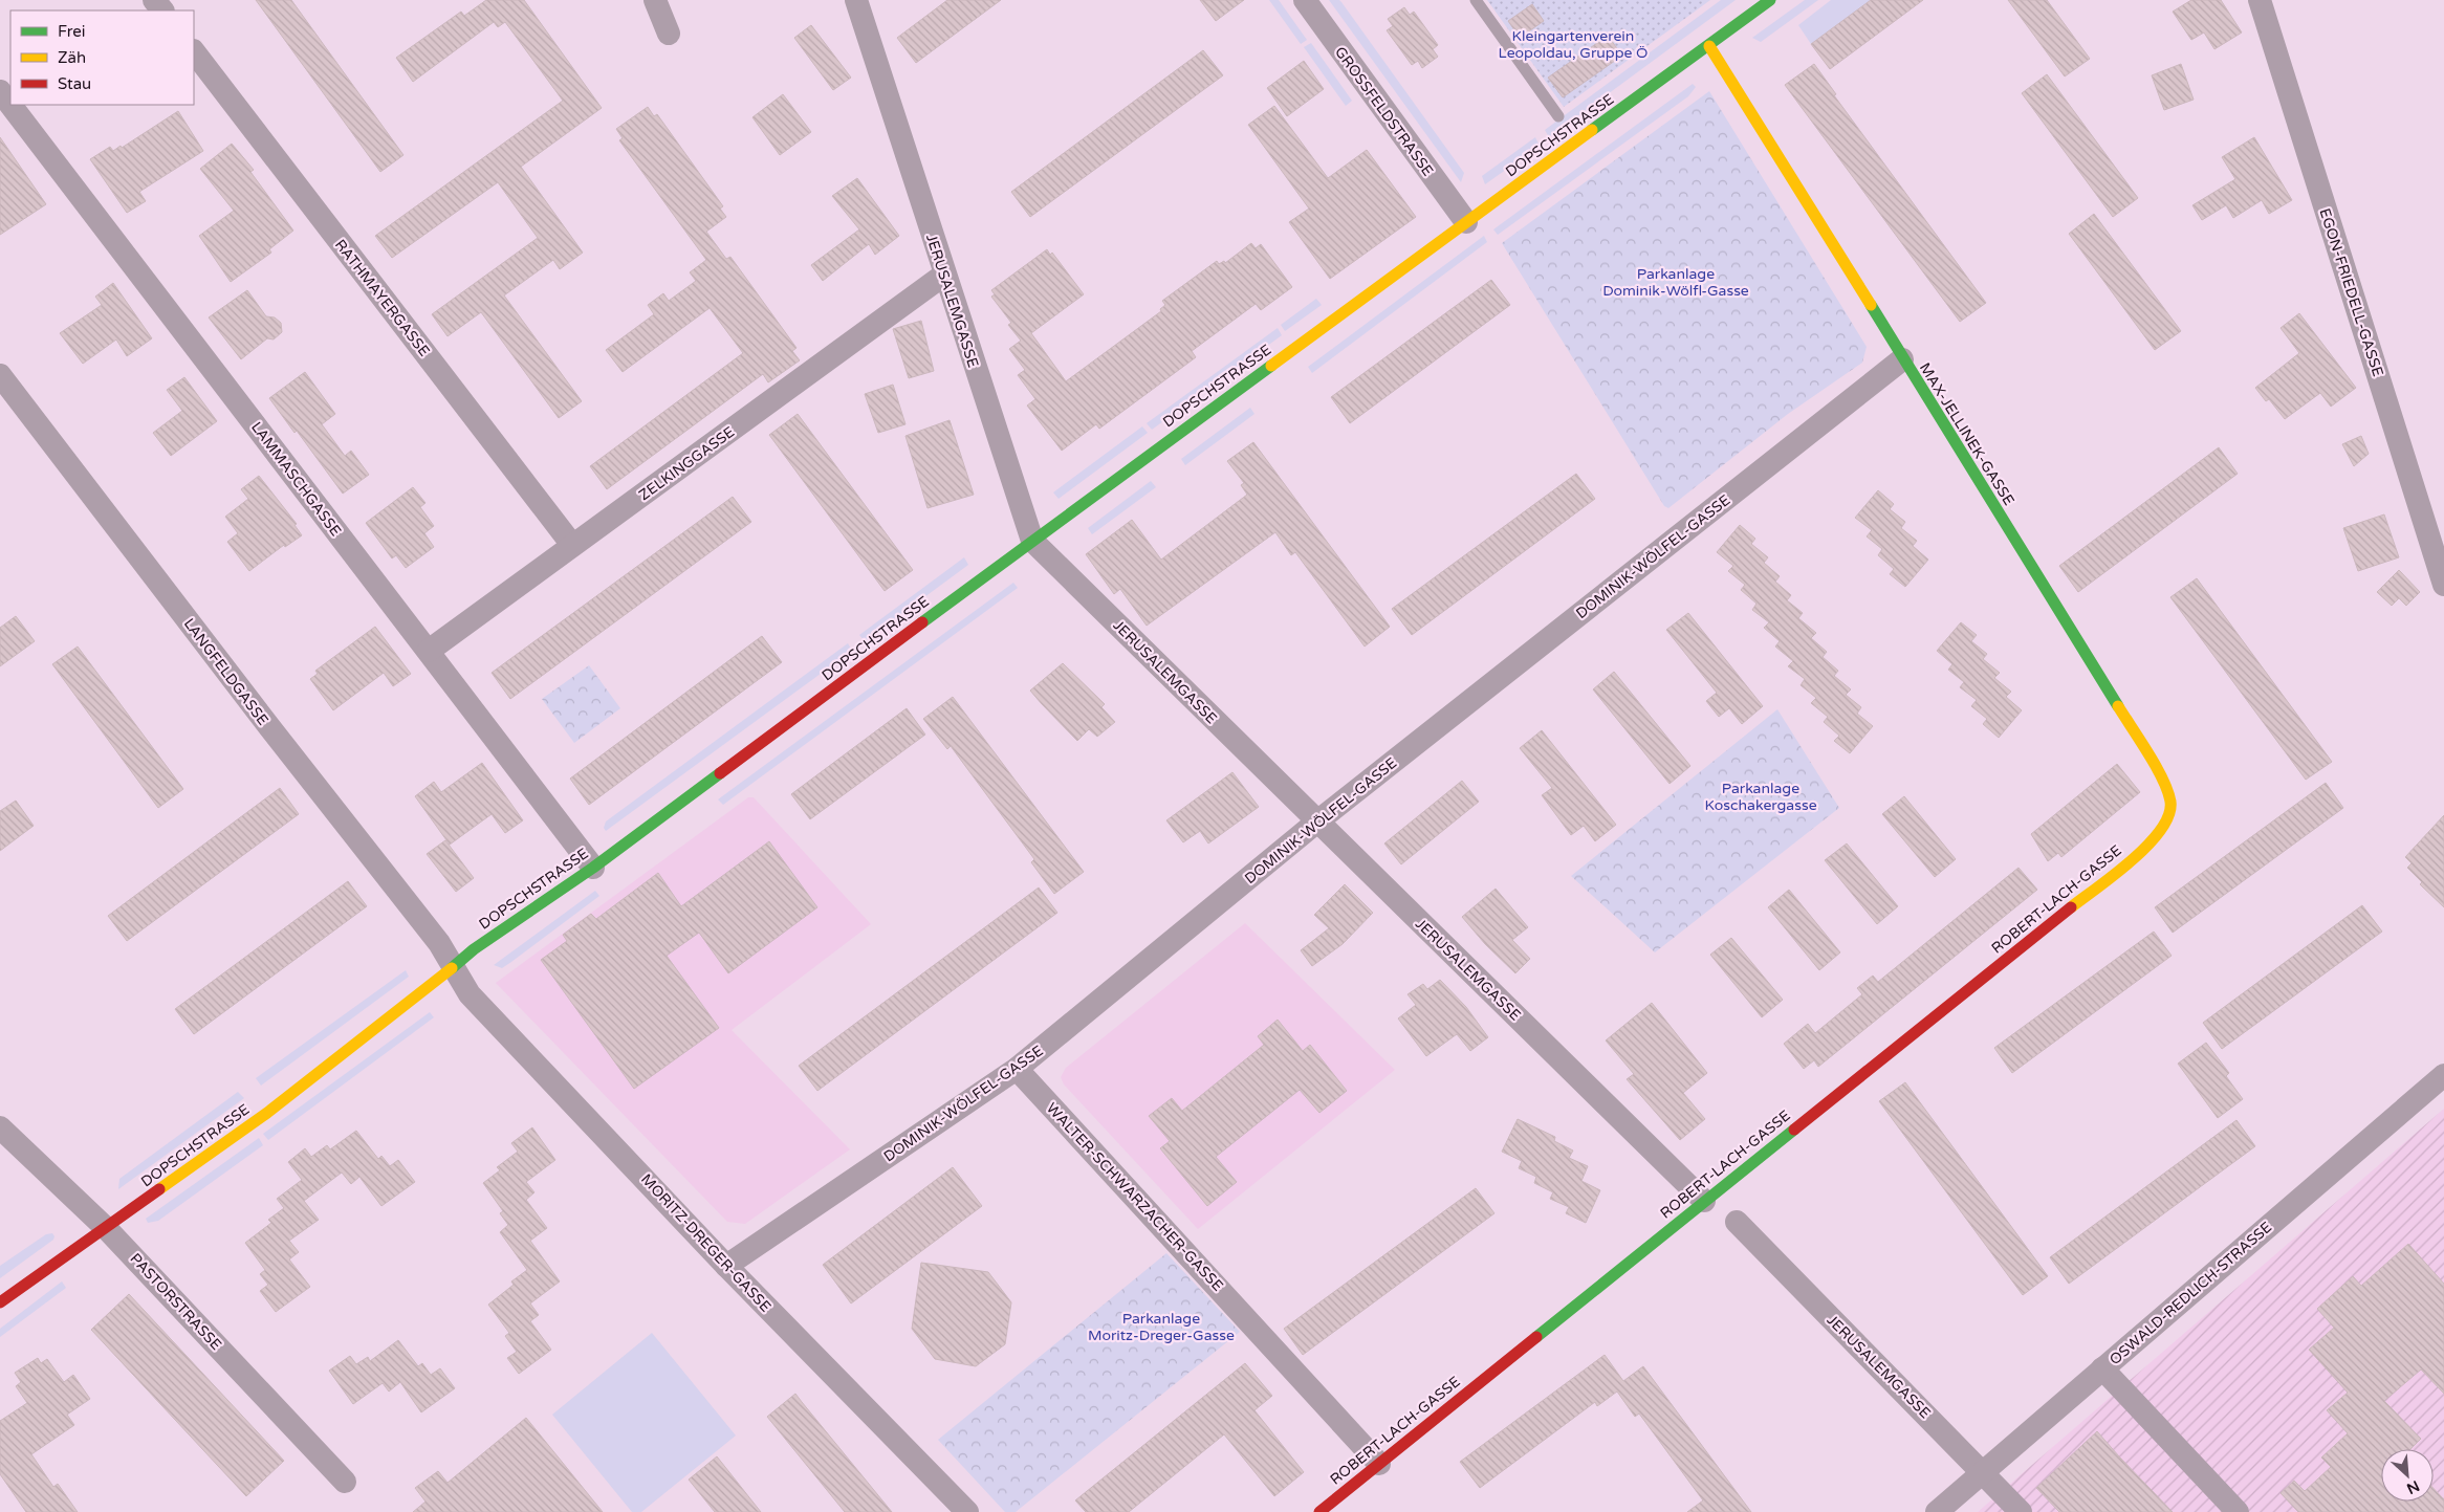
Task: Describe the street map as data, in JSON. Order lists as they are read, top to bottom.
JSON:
{
  "streets": {
    "street": [
      "GROSSFELDSTRASSE",
      "DOPSCHSTRASSE",
      "EGON-FRIEDELL-GASSE",
      "RATHMAYERGASSE",
      "JERUSALEMGASSE",
      "MAX-JELLINEK-GASSE",
      "ZELKINGGASSE",
      "LAMMASCHGASSE",
      "DOMINIK-WÖLFEL-GASSE",
      "LANGFELDGASSE",
      "ROBERT-LACH-GASSE",
      "WALTER-SCHWARZACHER-GASSE",
      "MORITZ-DREGER-GASSE",
      "OSWALD-REDLICH-STRASSE",
      "PASTORSTRASSE"
    ]
  },
  "crossings": [
    ["GROSSFELDSTRASSE", "DOPSCHSTRASSE"],
    ["DOPSCHSTRASSE", "JERUSALEMGASSE"],
    ["DOPSCHSTRASSE", "MAX-JELLINEK-GASSE"],
    ["DOPSCHSTRASSE", "LAMMASCHGASSE"],
    ["DOPSCHSTRASSE", "LANGFELDGASSE"],
    ["DOPSCHSTRASSE", "MORITZ-DREGER-GASSE"],
    ["DOPSCHSTRASSE", "PASTORSTRASSE"],
    ["RATHMAYERGASSE", "ZELKINGGASSE"],
    ["JERUSALEMGASSE", "ZELKINGGASSE"],
    ["JERUSALEMGASSE", "DOMINIK-WÖLFEL-GASSE"],
    ["JERUSALEMGASSE", "ROBERT-LACH-GASSE"],
    ["JERUSALEMGASSE", "OSWALD-REDLICH-STRASSE"],
    ["MAX-JELLINEK-GASSE", "DOMINIK-WÖLFEL-GASSE"],
    ["MAX-JELLINEK-GASSE", "ROBERT-LACH-GASSE"],
    ["ZELKINGGASSE", "LAMMASCHGASSE"],
    ["DOMINIK-WÖLFEL-GASSE", "WALTER-SCHWARZACHER-GASSE"],
    ["DOMINIK-WÖLFEL-GASSE", "MORITZ-DREGER-GASSE"],
    ["LANGFELDGASSE", "MORITZ-DREGER-GASSE"],
    ["ROBERT-LACH-GASSE", "WALTER-SCHWARZACHER-GASSE"]
  ],
  "parks": [
    "Kleingartenverein Leopoldau, Gruppe Ö",
    "Parkanlage Dominik-Wölfl-Gasse",
    "Parkanlage Koschakergasse",
    "Parkanlage Moritz-Dreger-Gasse"
  ],
  "legend": ["Frei", "Zäh", "Stau"],
  "north": "bottom right"
}
